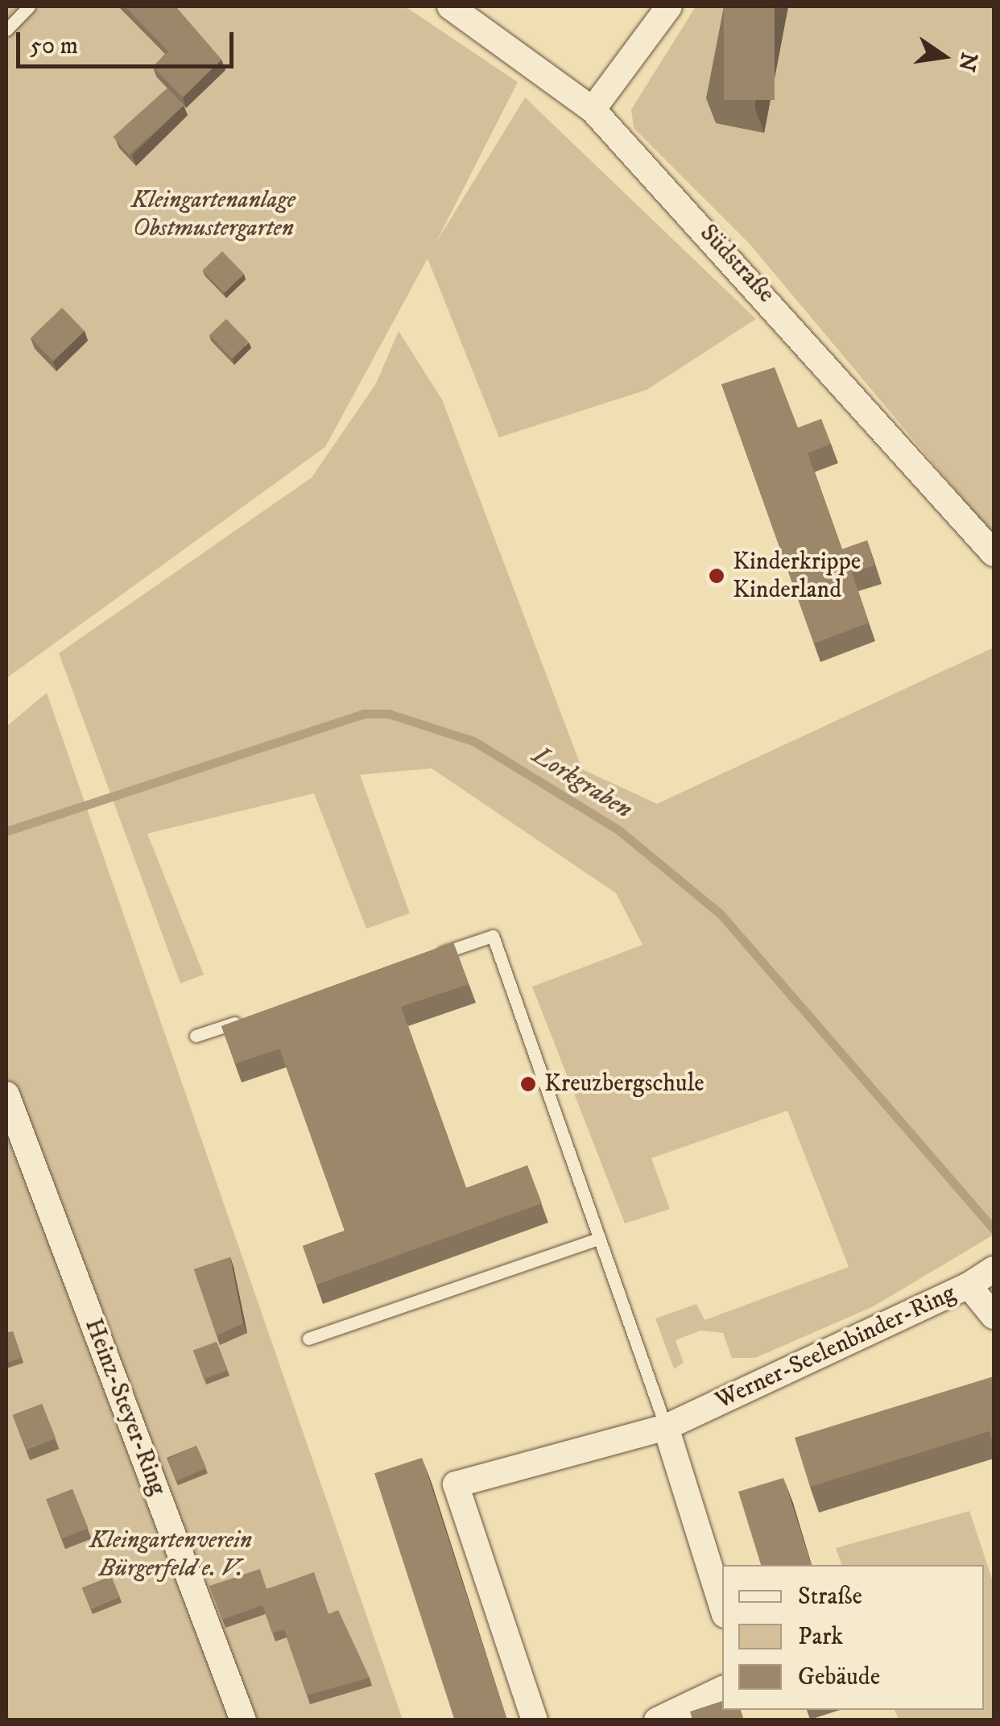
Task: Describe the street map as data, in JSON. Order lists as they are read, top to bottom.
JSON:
{
  "streets": {
    "street": ["Südstraße", "Werner-Seelenbinder-Ring", "Heinz-Steyer-Ring"]
  },
  "water": ["Lorkgraben"],
  "parks": ["Kleingartenanlage Obstmustergarten", "Kleingartenverein Bürgerfeld e. V."],
  "places": ["Kinderkrippe Kinderland", "Kreuzbergschule"],
  "legend": ["Straße", "Park", "Gebäude"],
  "scale_bar": "50 m",
  "north": "right"
}
